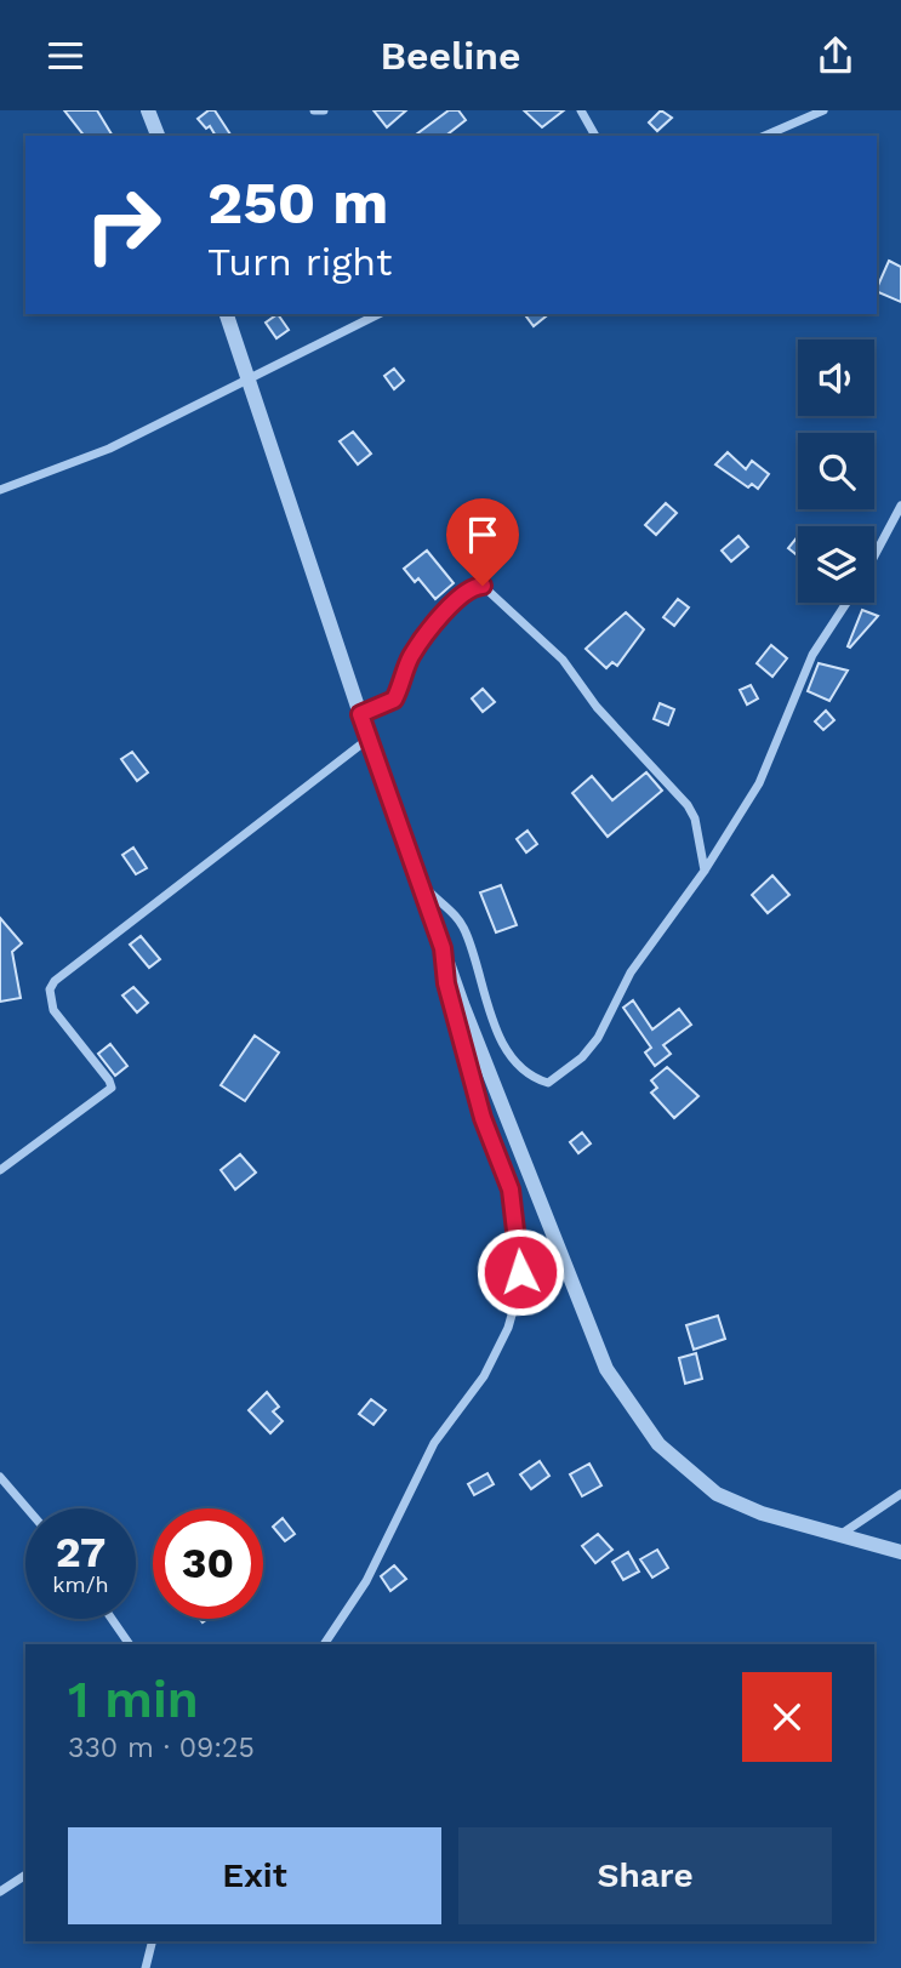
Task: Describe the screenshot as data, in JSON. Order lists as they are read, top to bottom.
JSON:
{
  "page": {
    "header": "Beeline",
    "turn": ["250 m", "Turn right"],
    "speed": "27 km/h",
    "limit": "30",
    "heading": ["1 min", "330 m · 09:25"],
    "buttons": ["Exit", "Share"]
  }
}
